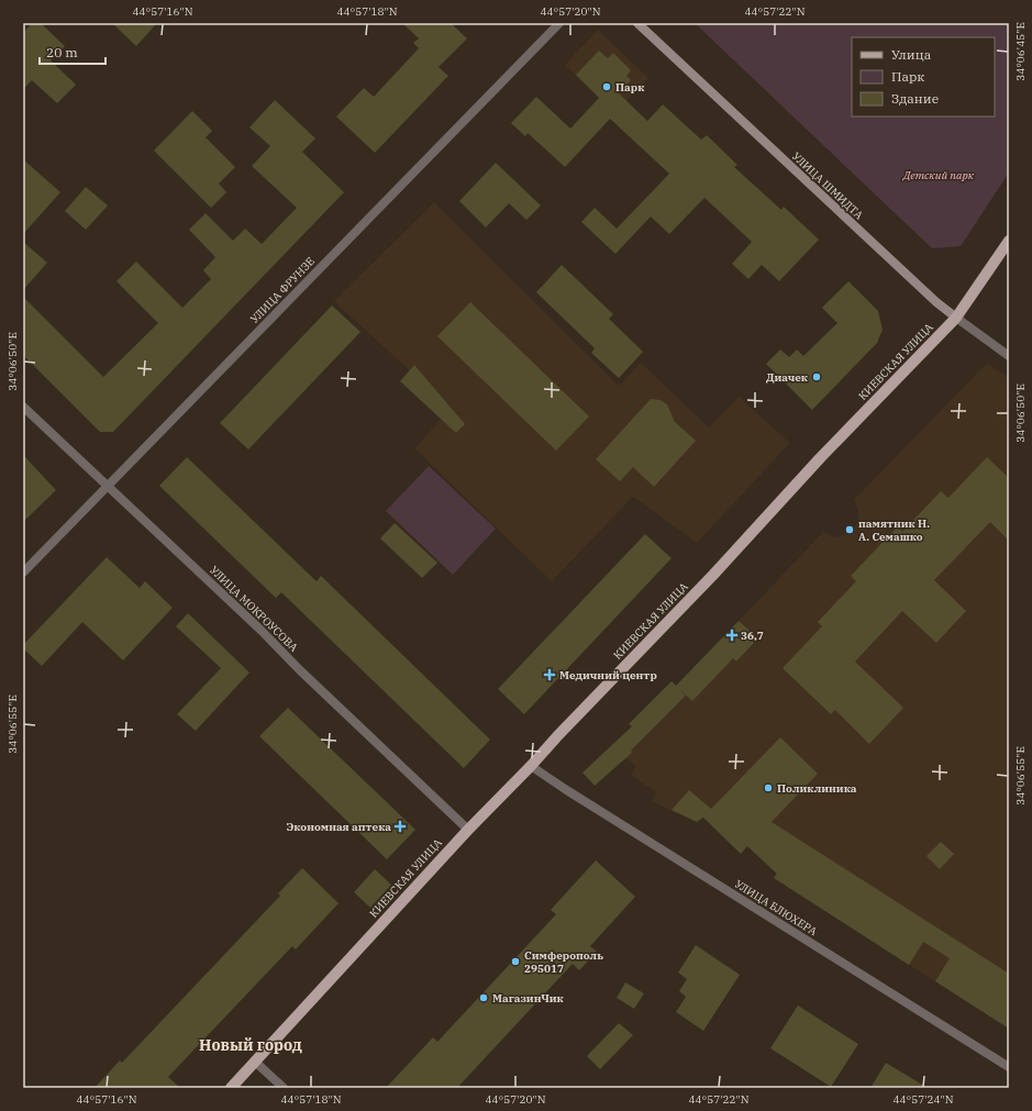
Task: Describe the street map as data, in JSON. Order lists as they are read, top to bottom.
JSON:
{
  "streets": {
    "main road": ["УЛИЦА ШМИДТА", "КИЕВСКАЯ УЛИЦА"],
    "street": ["УЛИЦА ФРУНЗЕ", "УЛИЦА МОКРОУСОВА", "УЛИЦА БЛЮХЕРА"]
  },
  "crossings": [
    ["УЛИЦА ШМИДТА", "КИЕВСКАЯ УЛИЦА"],
    ["УЛИЦА ФРУНЗЕ", "УЛИЦА МОКРОУСОВА"],
    ["КИЕВСКАЯ УЛИЦА", "УЛИЦА МОКРОУСОВА"],
    ["КИЕВСКАЯ УЛИЦА", "УЛИЦА БЛЮХЕРА"]
  ],
  "districts": ["Новый город"],
  "parks": ["Детский парк"],
  "places": {
    "other": [
      "Парк",
      "Диачек",
      "памятник Н. А. Семашко",
      "Поликлиника",
      "Симферополь 295017",
      "МагазинЧик"
    ],
    "health": ["36,7", "Медичний центр", "Экономная аптека"]
  },
  "legend": ["Улица", "Парк", "Здание"],
  "scale_bar": "20 m",
  "coordinates": [
    "44°57'16\"N",
    "44°57'18\"N",
    "44°57'20\"N",
    "44°57'22\"N",
    "34°06'45\"E",
    "34°06'50\"E",
    "34°06'55\"E",
    "44°57'24\"N"
  ]
}
